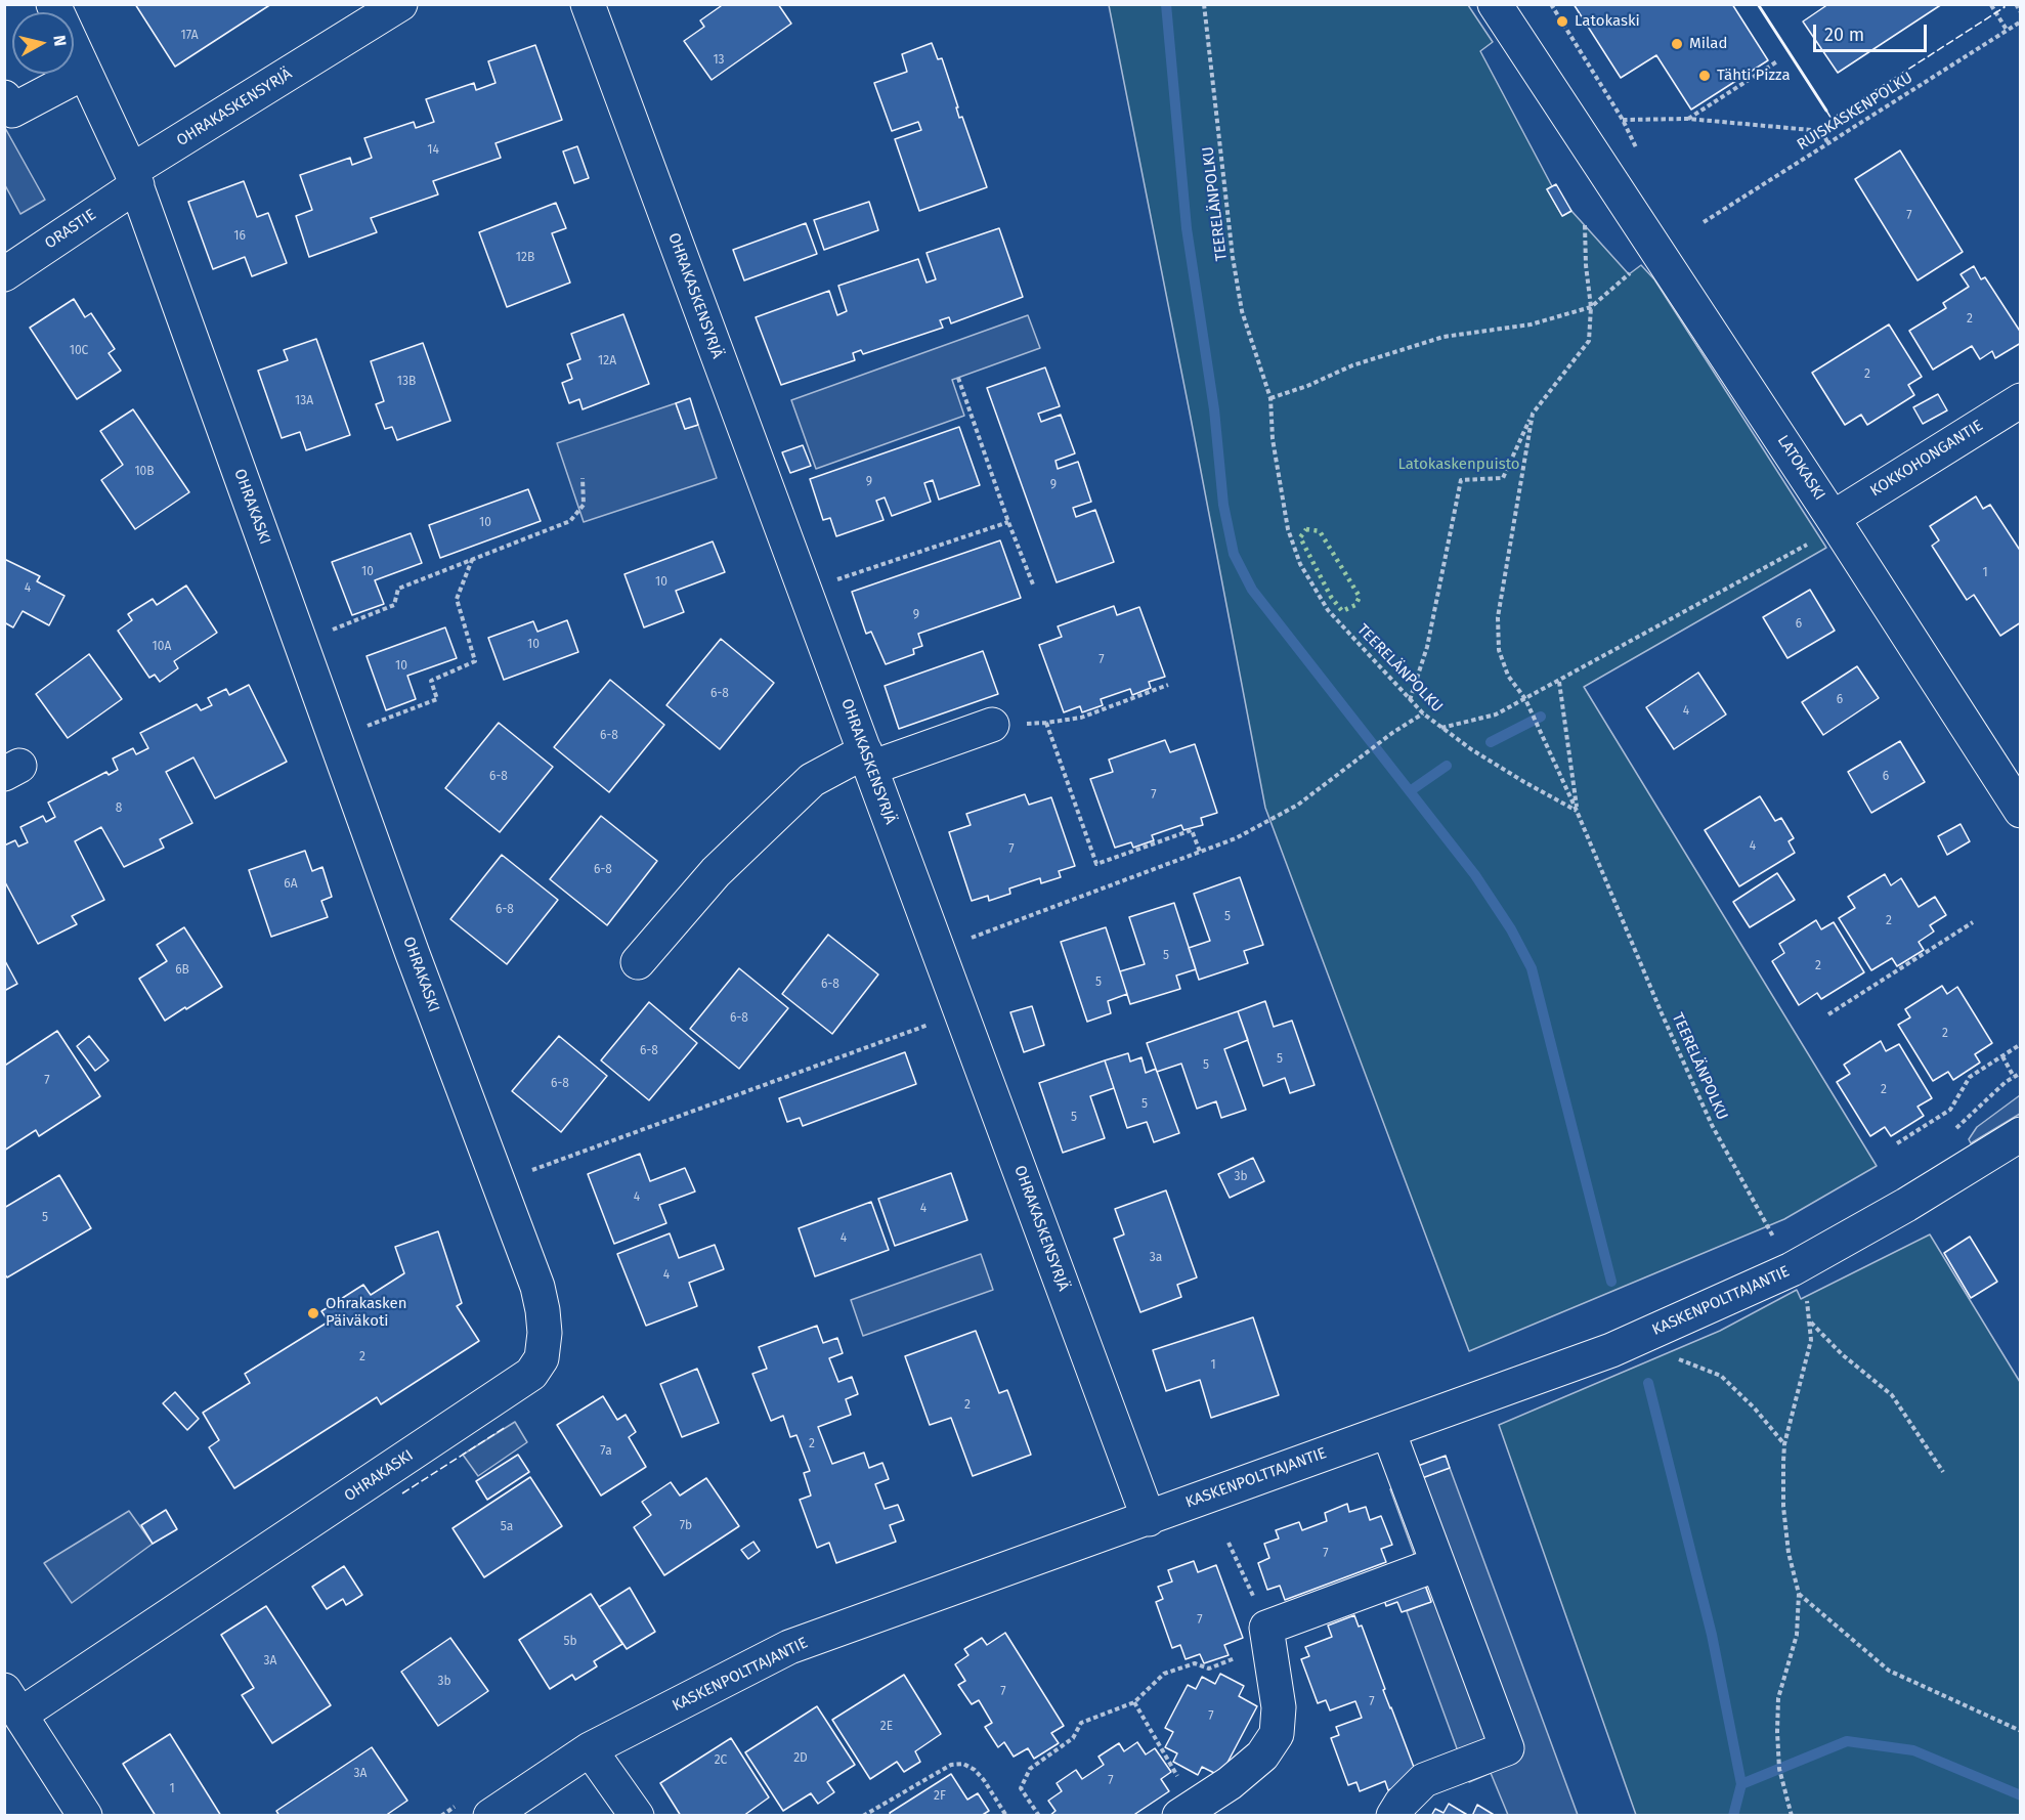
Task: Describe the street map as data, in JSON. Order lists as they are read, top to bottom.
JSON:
{
  "streets": {
    "street": [
      "OHRAKASKENSYRJÄ",
      "ORASTIE",
      "KOKKOHONGANTIE",
      "LATOKASKI",
      "OHRAKASKI",
      "KASKENPOLTTAJANTIE"
    ],
    "path": ["RUISKASKENPOLKU", "TEERELÄNPOLKU"]
  },
  "crossings": [
    ["OHRAKASKENSYRJÄ", "ORASTIE"],
    ["OHRAKASKENSYRJÄ", "OHRAKASKI"],
    ["OHRAKASKENSYRJÄ", "KASKENPOLTTAJANTIE"],
    ["ORASTIE", "OHRAKASKI"],
    ["KOKKOHONGANTIE", "LATOKASKI"]
  ],
  "parks": ["Latokaskenpuisto"],
  "places": [
    "Latokaski",
    "Milad",
    "Tähti Pizza",
    "Ohrakasken Päiväkoti"
  ],
  "house_numbers": [
    "17A",
    "13",
    "14",
    "7",
    "16",
    "12B",
    "2",
    "10C",
    "12A",
    "2",
    "13B",
    "13A",
    "10B",
    "9",
    "9",
    "10",
    "10",
    "1",
    "10",
    "4",
    "9",
    "6",
    "10",
    "10A",
    "7",
    "10",
    "6-8",
    "6",
    "4",
    "6-8",
    "6-8",
    "6",
    "7",
    "8",
    "4",
    "7",
    "6-8",
    "6A",
    "6-8",
    "5",
    "2",
    "5",
    "2",
    "6B",
    "5",
    "6-8",
    "6-8",
    "2",
    "6-8",
    "5",
    "5",
    "7",
    "6-8",
    "2",
    "5",
    "5",
    "3b",
    "4",
    "4",
    "5",
    "4",
    "3a",
    "4",
    "2",
    "1",
    "2",
    "2",
    "7a",
    "7b",
    "5a",
    "7",
    "7",
    "5b",
    "3A",
    "3b",
    "7",
    "7",
    "7",
    "2E",
    "2D",
    "2C",
    "3A",
    "7",
    "1",
    "2F"
  ],
  "scale_bar": "20 m",
  "north": "right"
}
